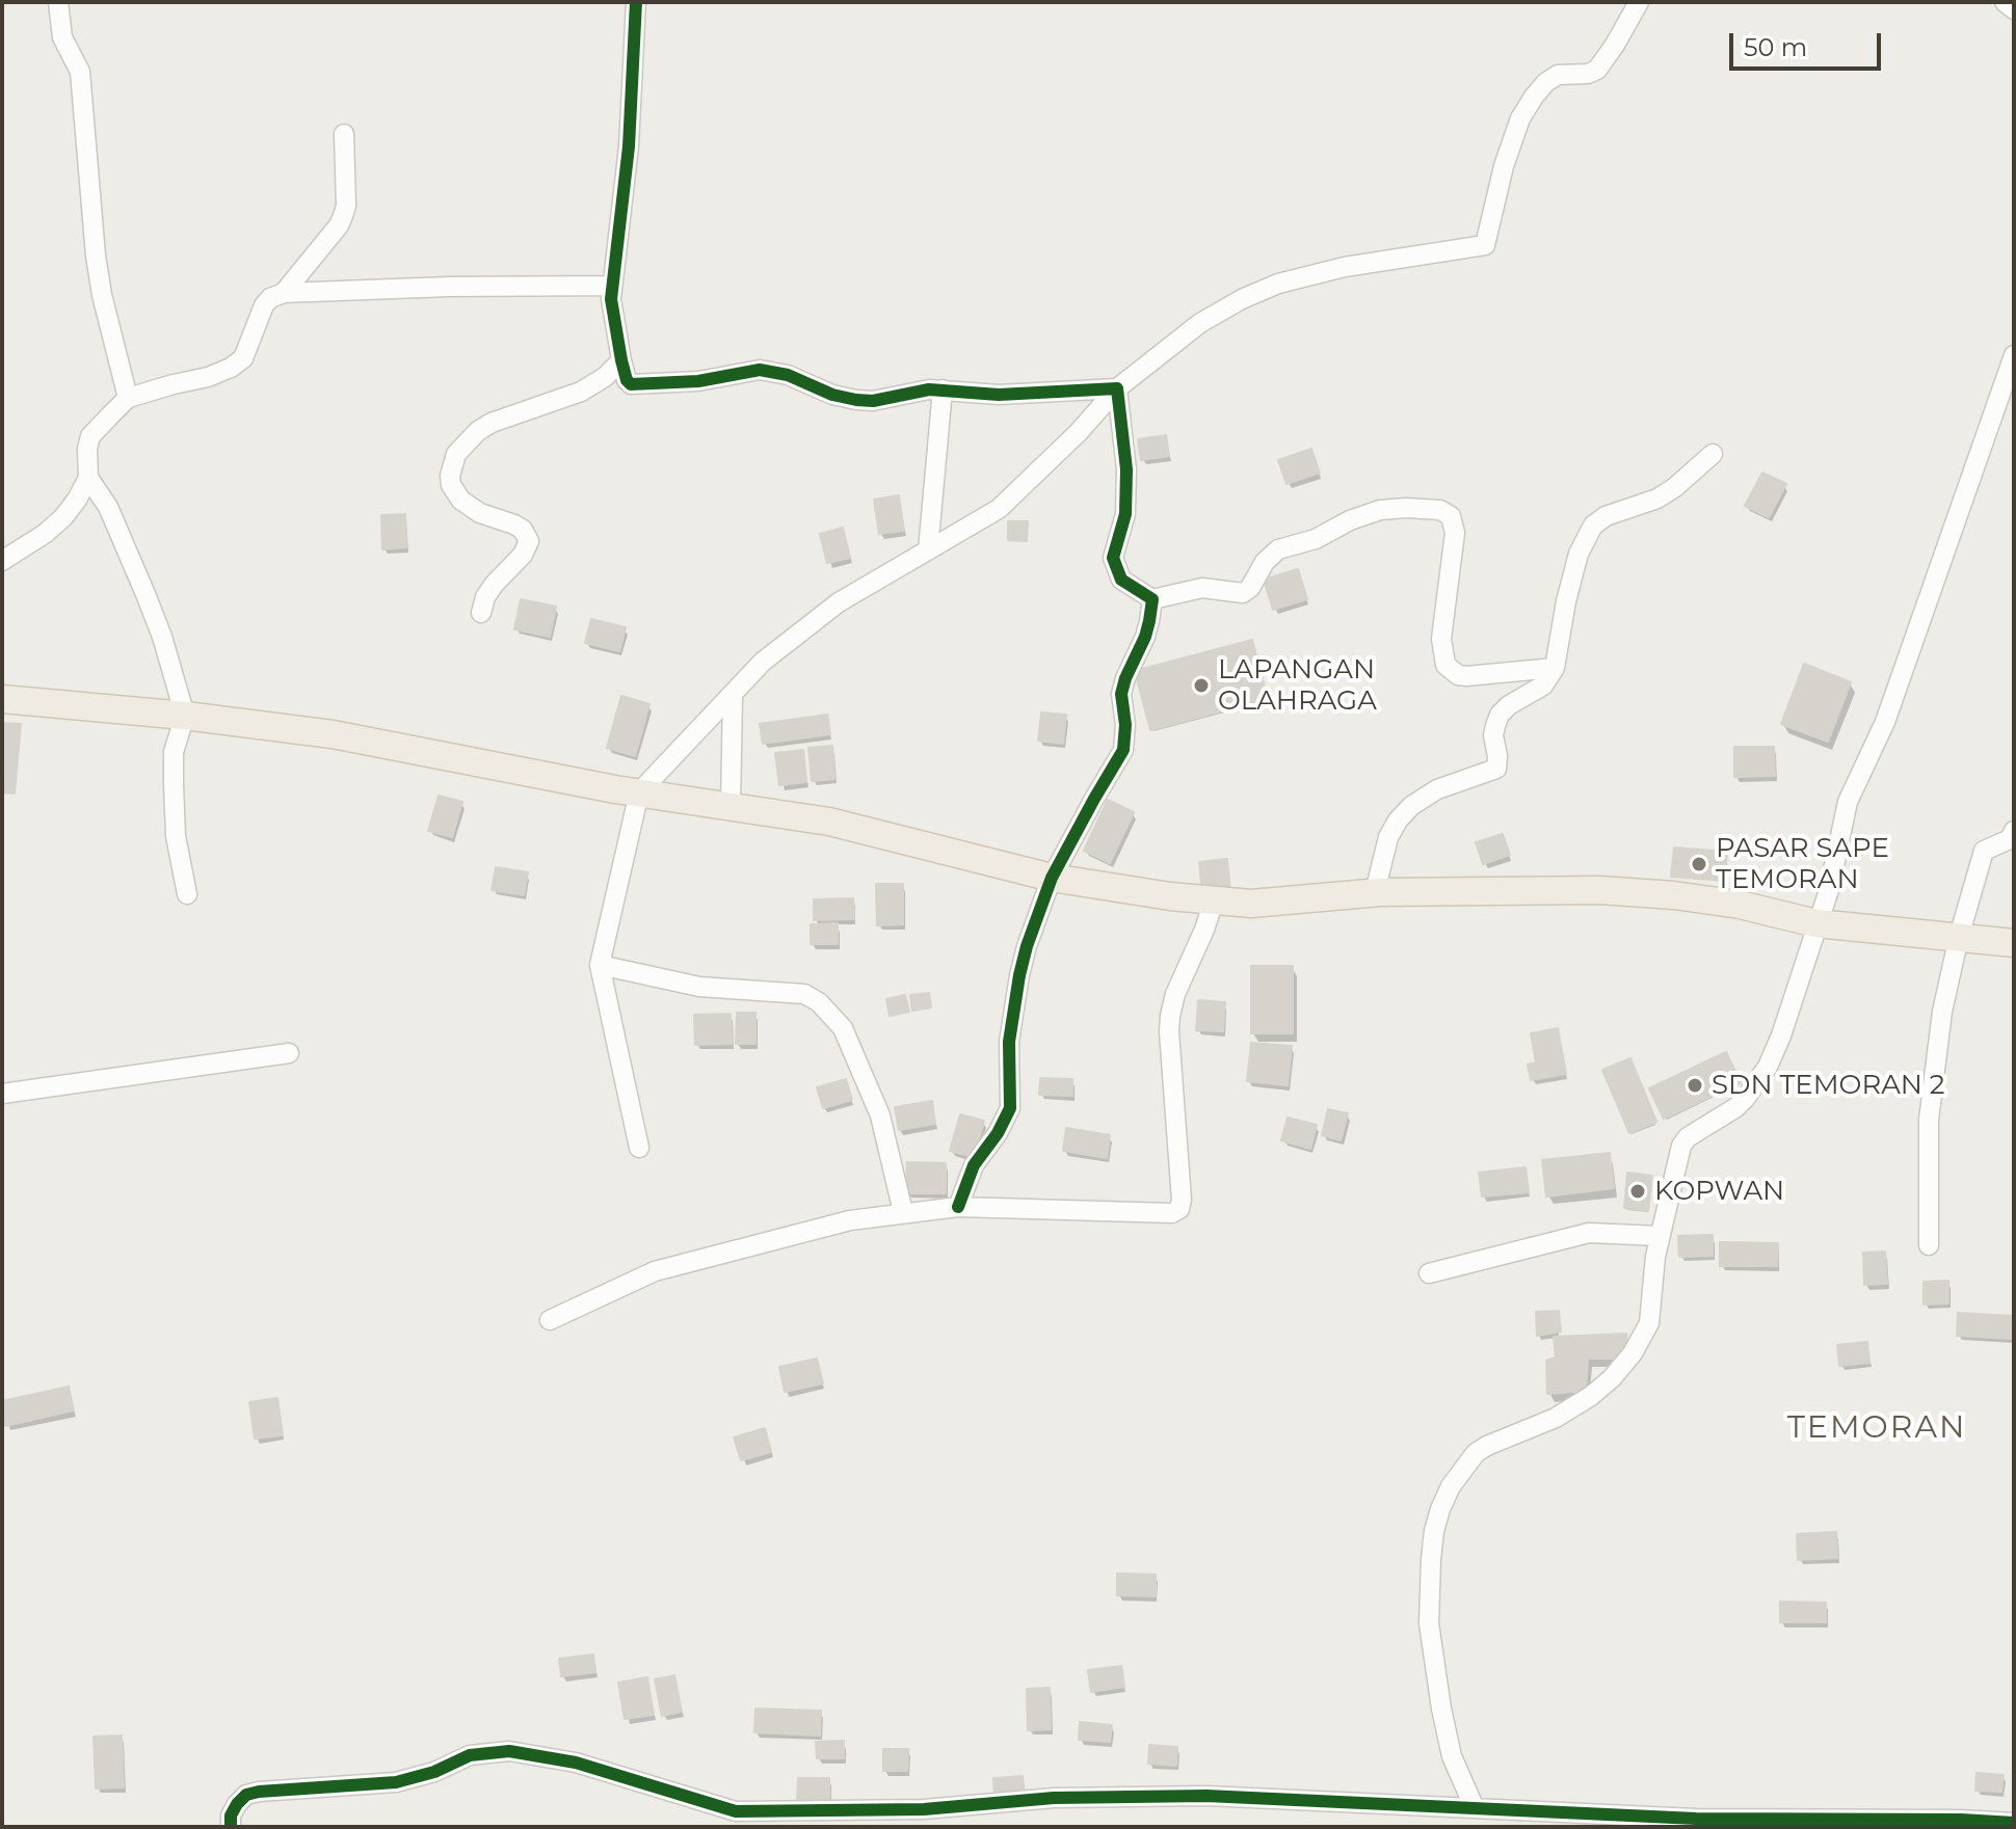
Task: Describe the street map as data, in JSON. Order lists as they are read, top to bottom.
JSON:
{
  "districts": ["TEMORAN"],
  "places": [
    "LAPANGAN OLAHRAGA",
    "PASAR SAPE TEMORAN",
    "SDN TEMORAN 2",
    "KOPWAN"
  ],
  "scale_bar": "50 m"
}
